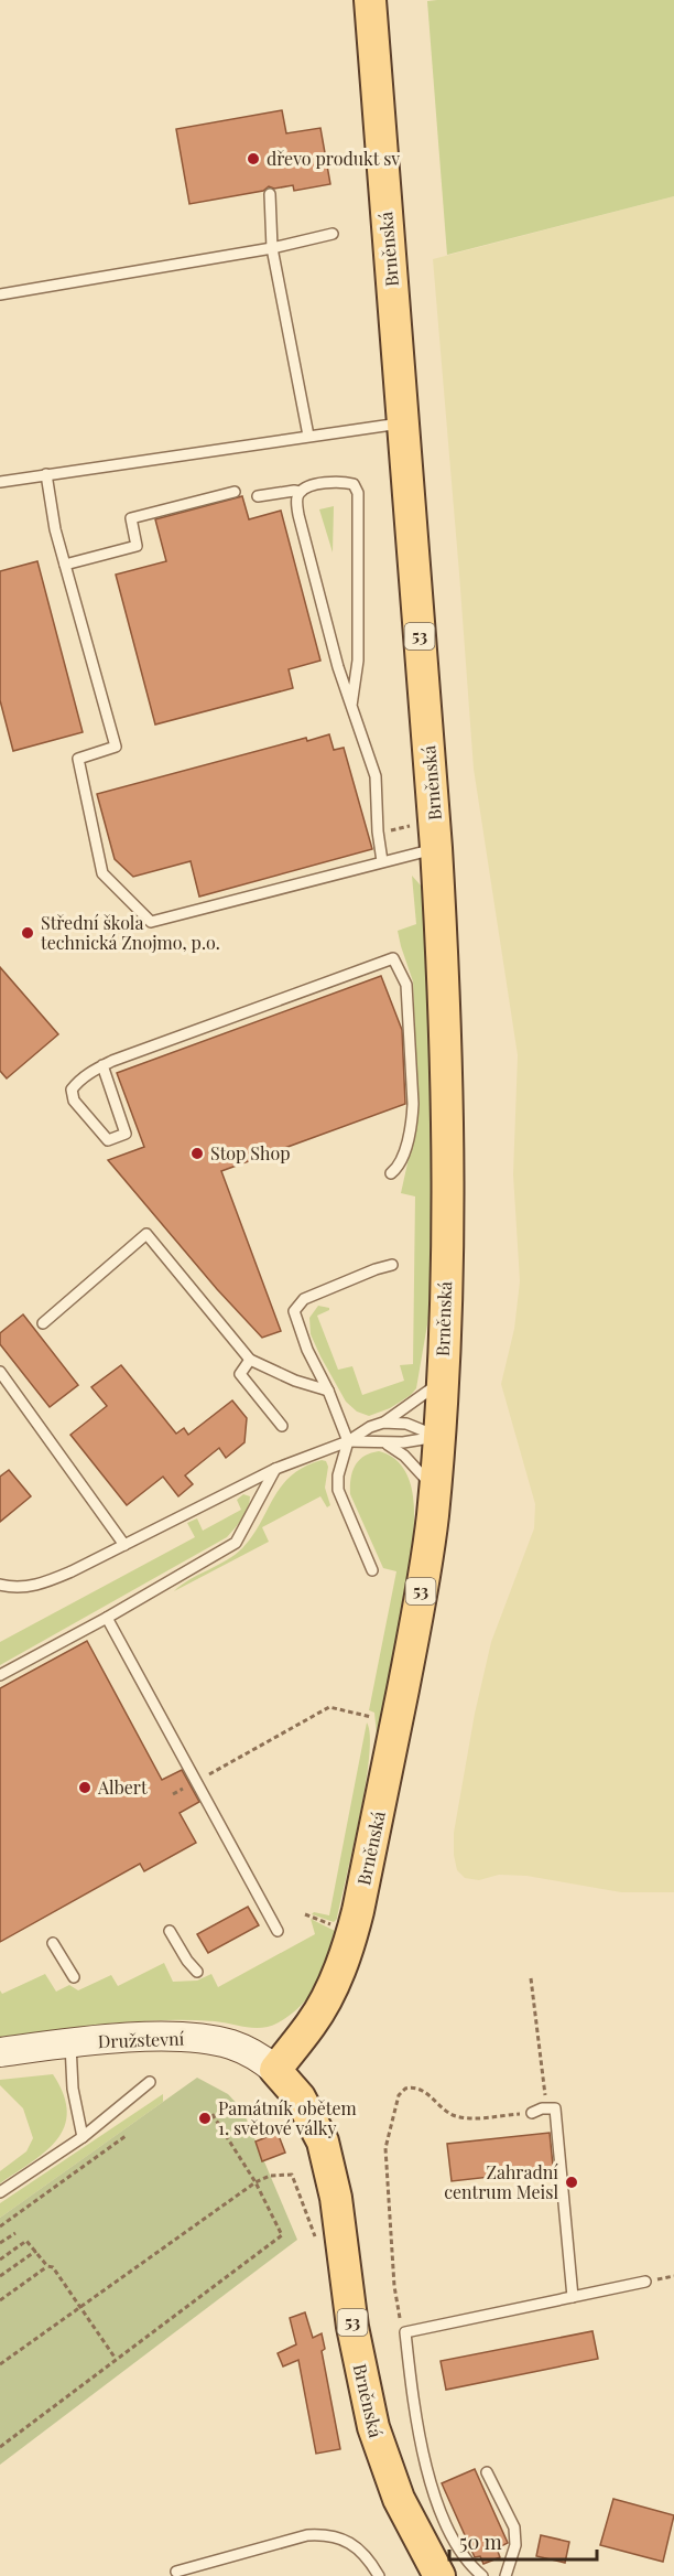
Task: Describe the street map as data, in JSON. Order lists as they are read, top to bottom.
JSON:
{
  "streets": {
    "main road": ["Brněnská", "53", "Družstevní"]
  },
  "crossings": [
    ["Brněnská", "Družstevní"]
  ],
  "places": [
    "dřevo produkt sv",
    "Střední škola technická Znojmo, p.o.",
    "Stop Shop",
    "Albert",
    "Památník obětem 1. světové války",
    "Zahradní centrum Meisl"
  ],
  "scale_bar": "50 m"
}
